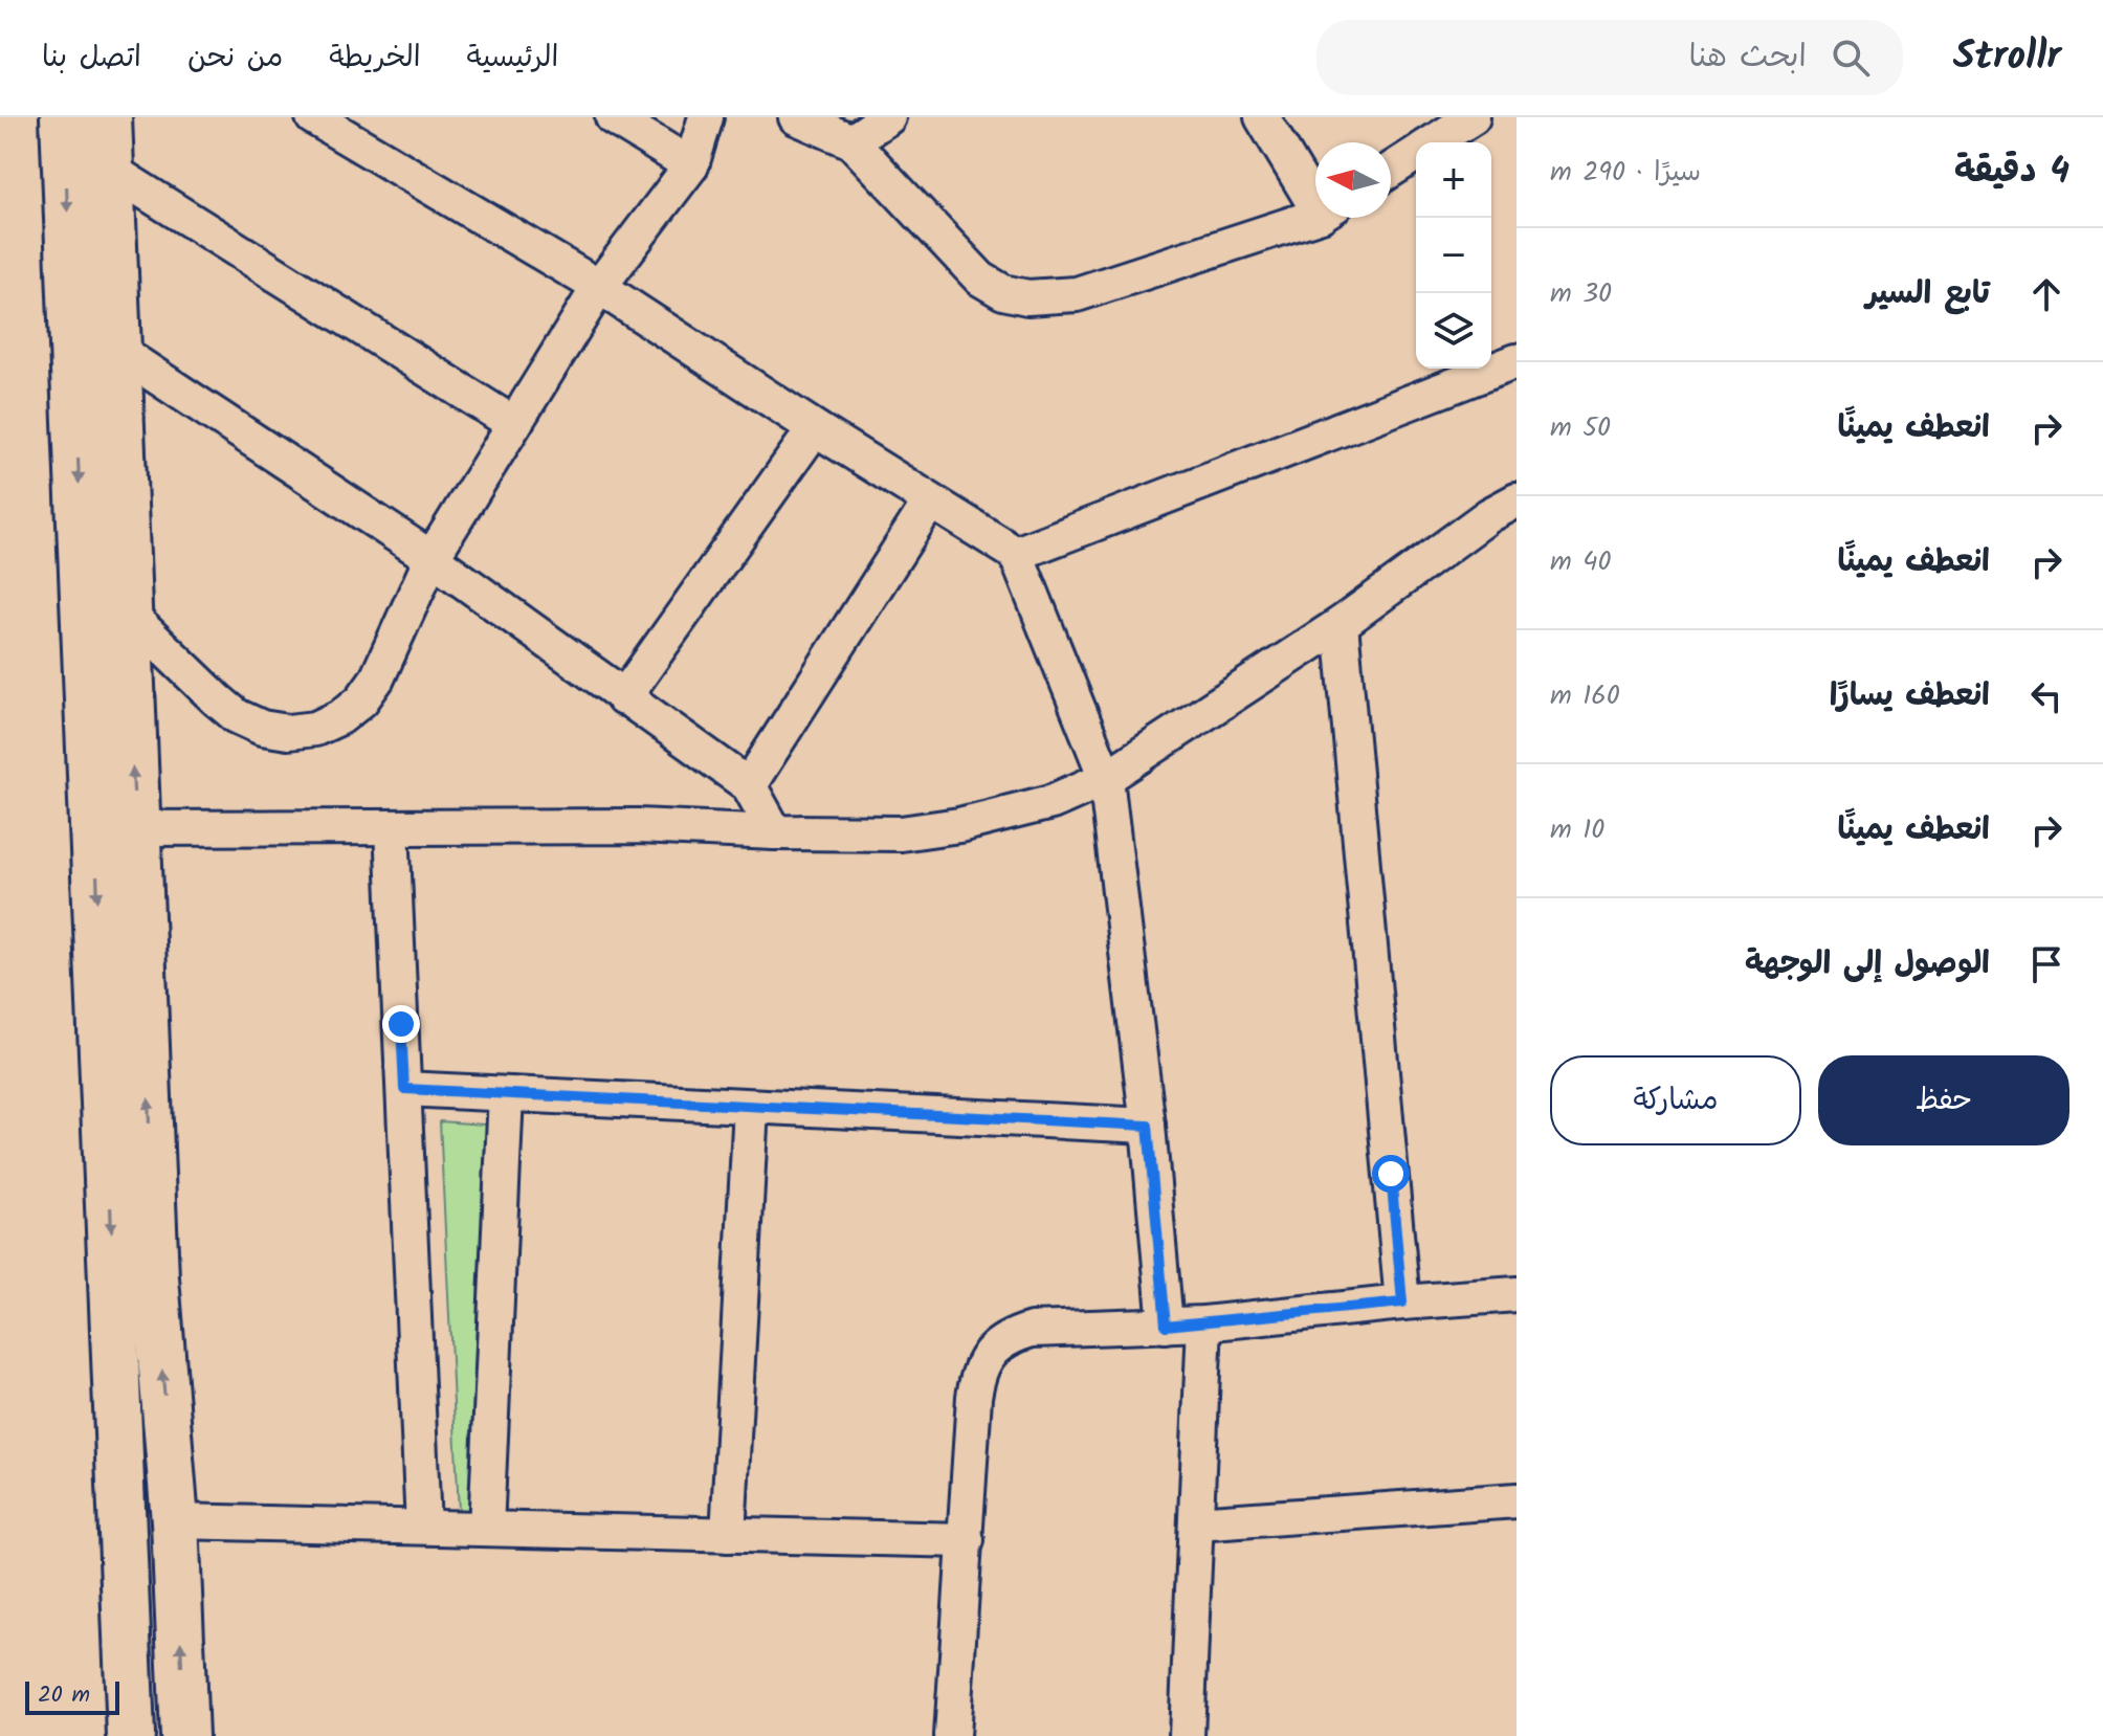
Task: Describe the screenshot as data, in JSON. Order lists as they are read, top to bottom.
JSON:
{
  "scale_bar": "20 m",
  "north": "left",
  "page": {
    "header": "Strollr",
    "search": "ابحث هنا",
    "nav": [
      "الرئيسية",
      "الخريطة",
      "من نحن",
      "اتصل بنا"
    ],
    "heading": ["4 دقيقة", "سيرًا · 290 m"],
    "map_buttons": ["+", "−"],
    "list": [
      ["تابع السير", "30 m"],
      ["انعطف يمينًا", "50 m"],
      ["انعطف يمينًا", "40 m"],
      ["انعطف يسارًا", "160 m"],
      ["انعطف يمينًا", "10 m"],
      "الوصول إلى الوجهة"
    ],
    "buttons": ["حفظ", "مشاركة"],
    "scale": "20 m"
  }
}
